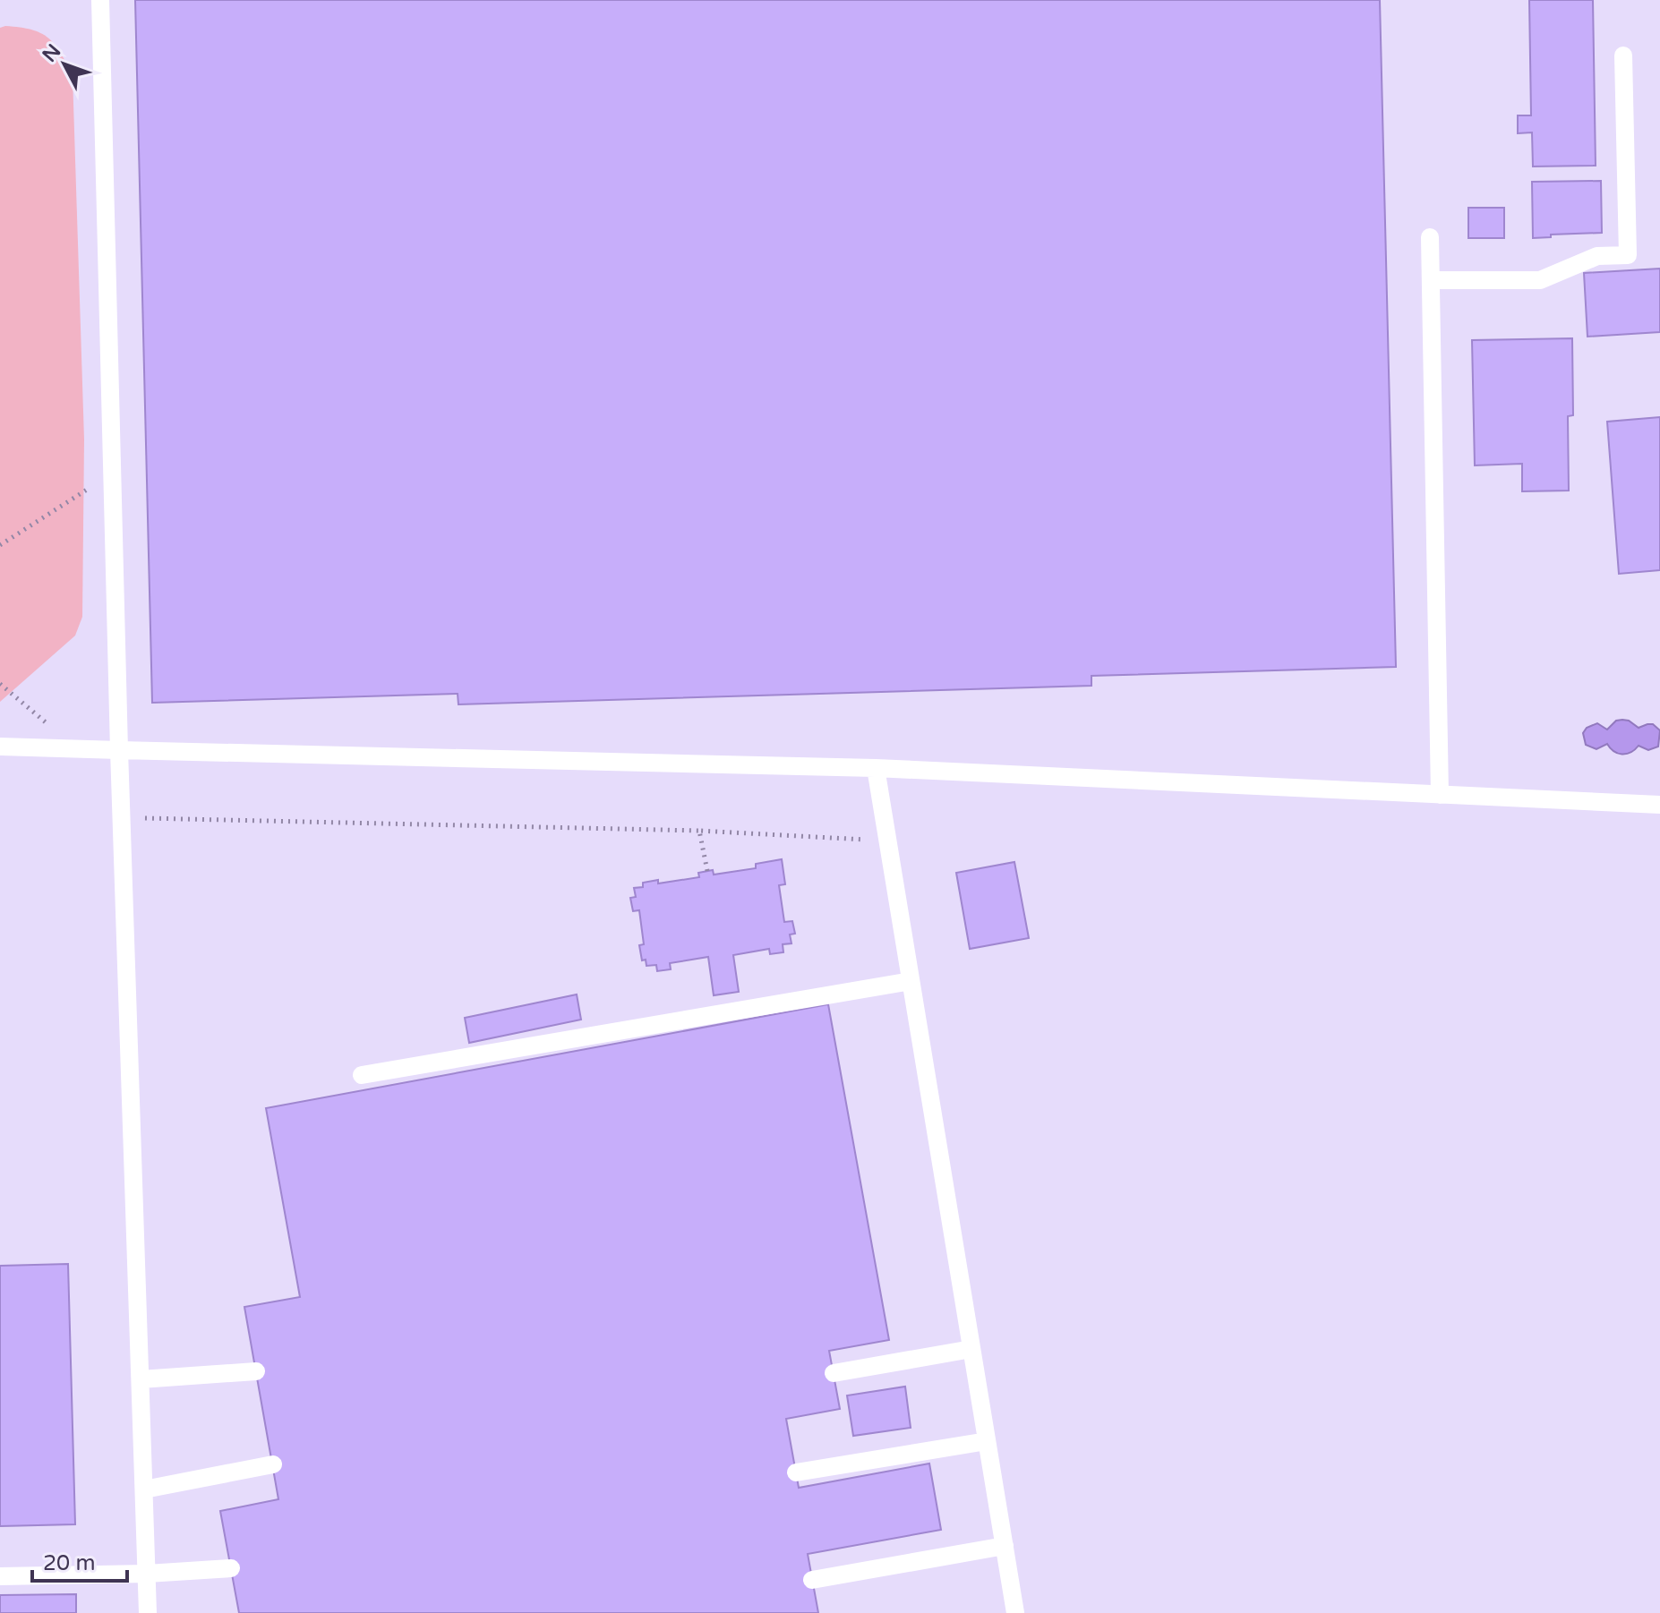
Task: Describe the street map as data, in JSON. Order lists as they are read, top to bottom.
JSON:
{
  "scale_bar": "20 m",
  "north": "top left"
}
